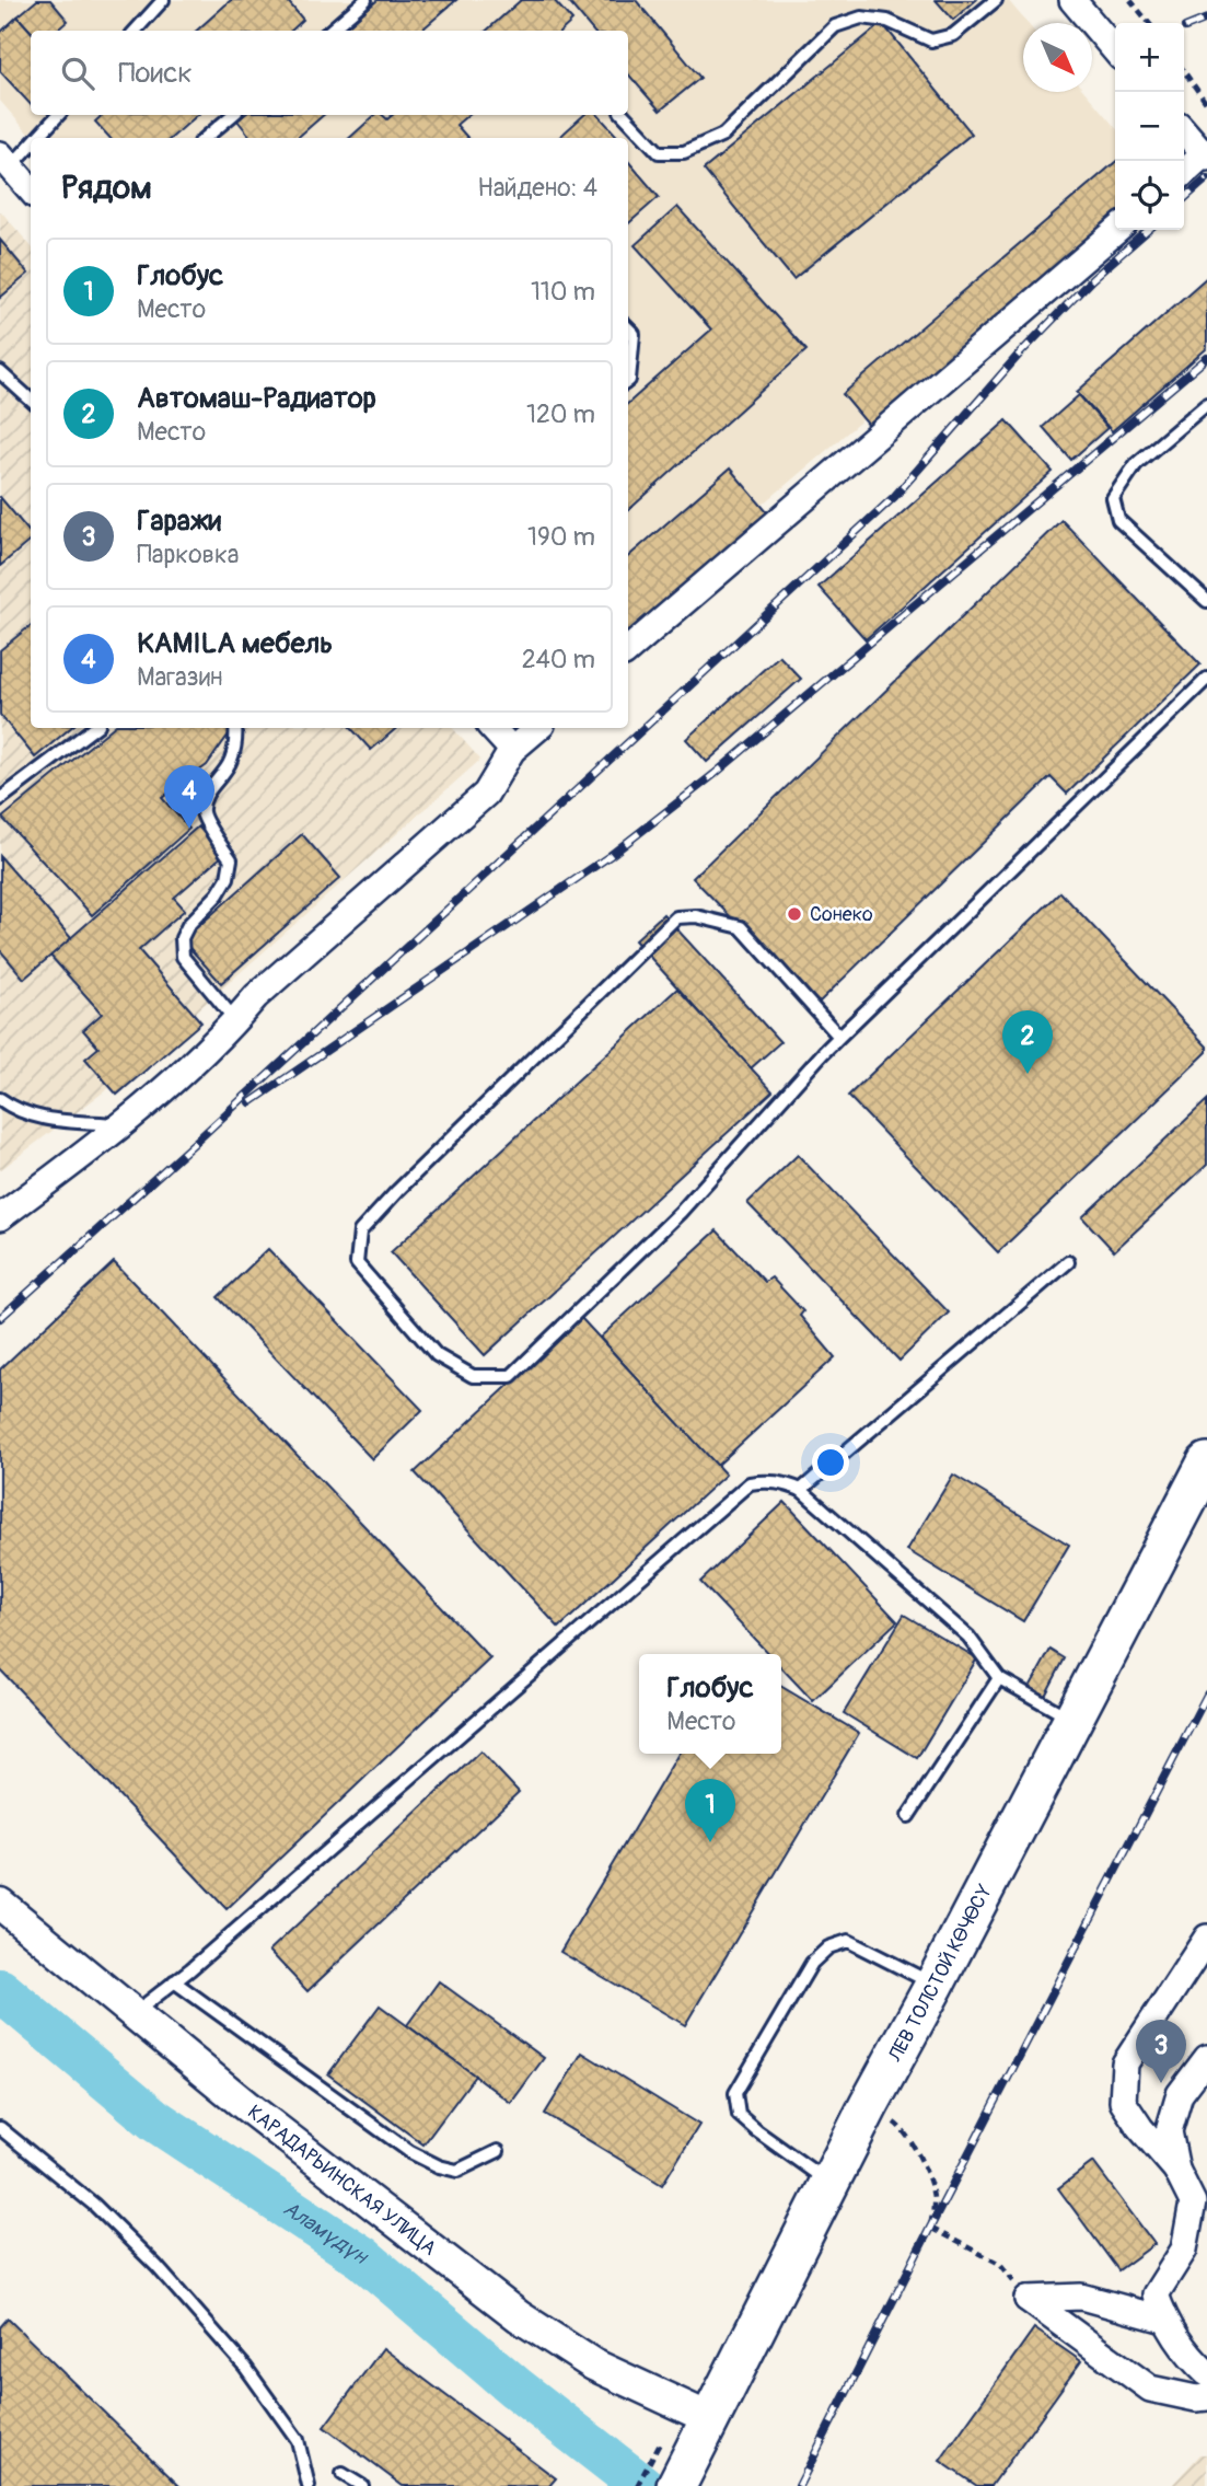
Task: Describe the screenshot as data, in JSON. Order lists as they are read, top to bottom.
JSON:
{
  "streets": {
    "main road": ["ЛЕВ ТОЛСТОЙ КӨЧӨСҮ"],
    "street": ["КАРАДАРЬИНСКАЯ УЛИЦА"]
  },
  "crossings": [
    ["ЛЕВ ТОЛСТОЙ КӨЧӨСҮ", "КАРАДАРЬИНСКАЯ УЛИЦА"]
  ],
  "water": ["Аламүдүн"],
  "places": ["Сонеко"],
  "north": "bottom right",
  "page": {
    "map_buttons": ["+", "−"],
    "search": "Поиск",
    "heading": ["Рядом", "Найдено: 4"],
    "list": [
      {
        "mark": "1",
        "name": "Глобус",
        "note": "Место",
        "value": "110 m"
      },
      {
        "mark": "2",
        "name": "Автомаш-Радиатор",
        "note": "Место",
        "value": "120 m"
      },
      {
        "mark": "3",
        "name": "Гаражи",
        "note": "Парковка",
        "value": "190 m"
      },
      {
        "mark": "4",
        "name": "KAMILA мебель",
        "note": "Магазин",
        "value": "240 m"
      }
    ],
    "pins": [
      "4",
      "2",
      "1",
      "3"
    ],
    "popup": ["Глобус", "Место"]
  }
}
